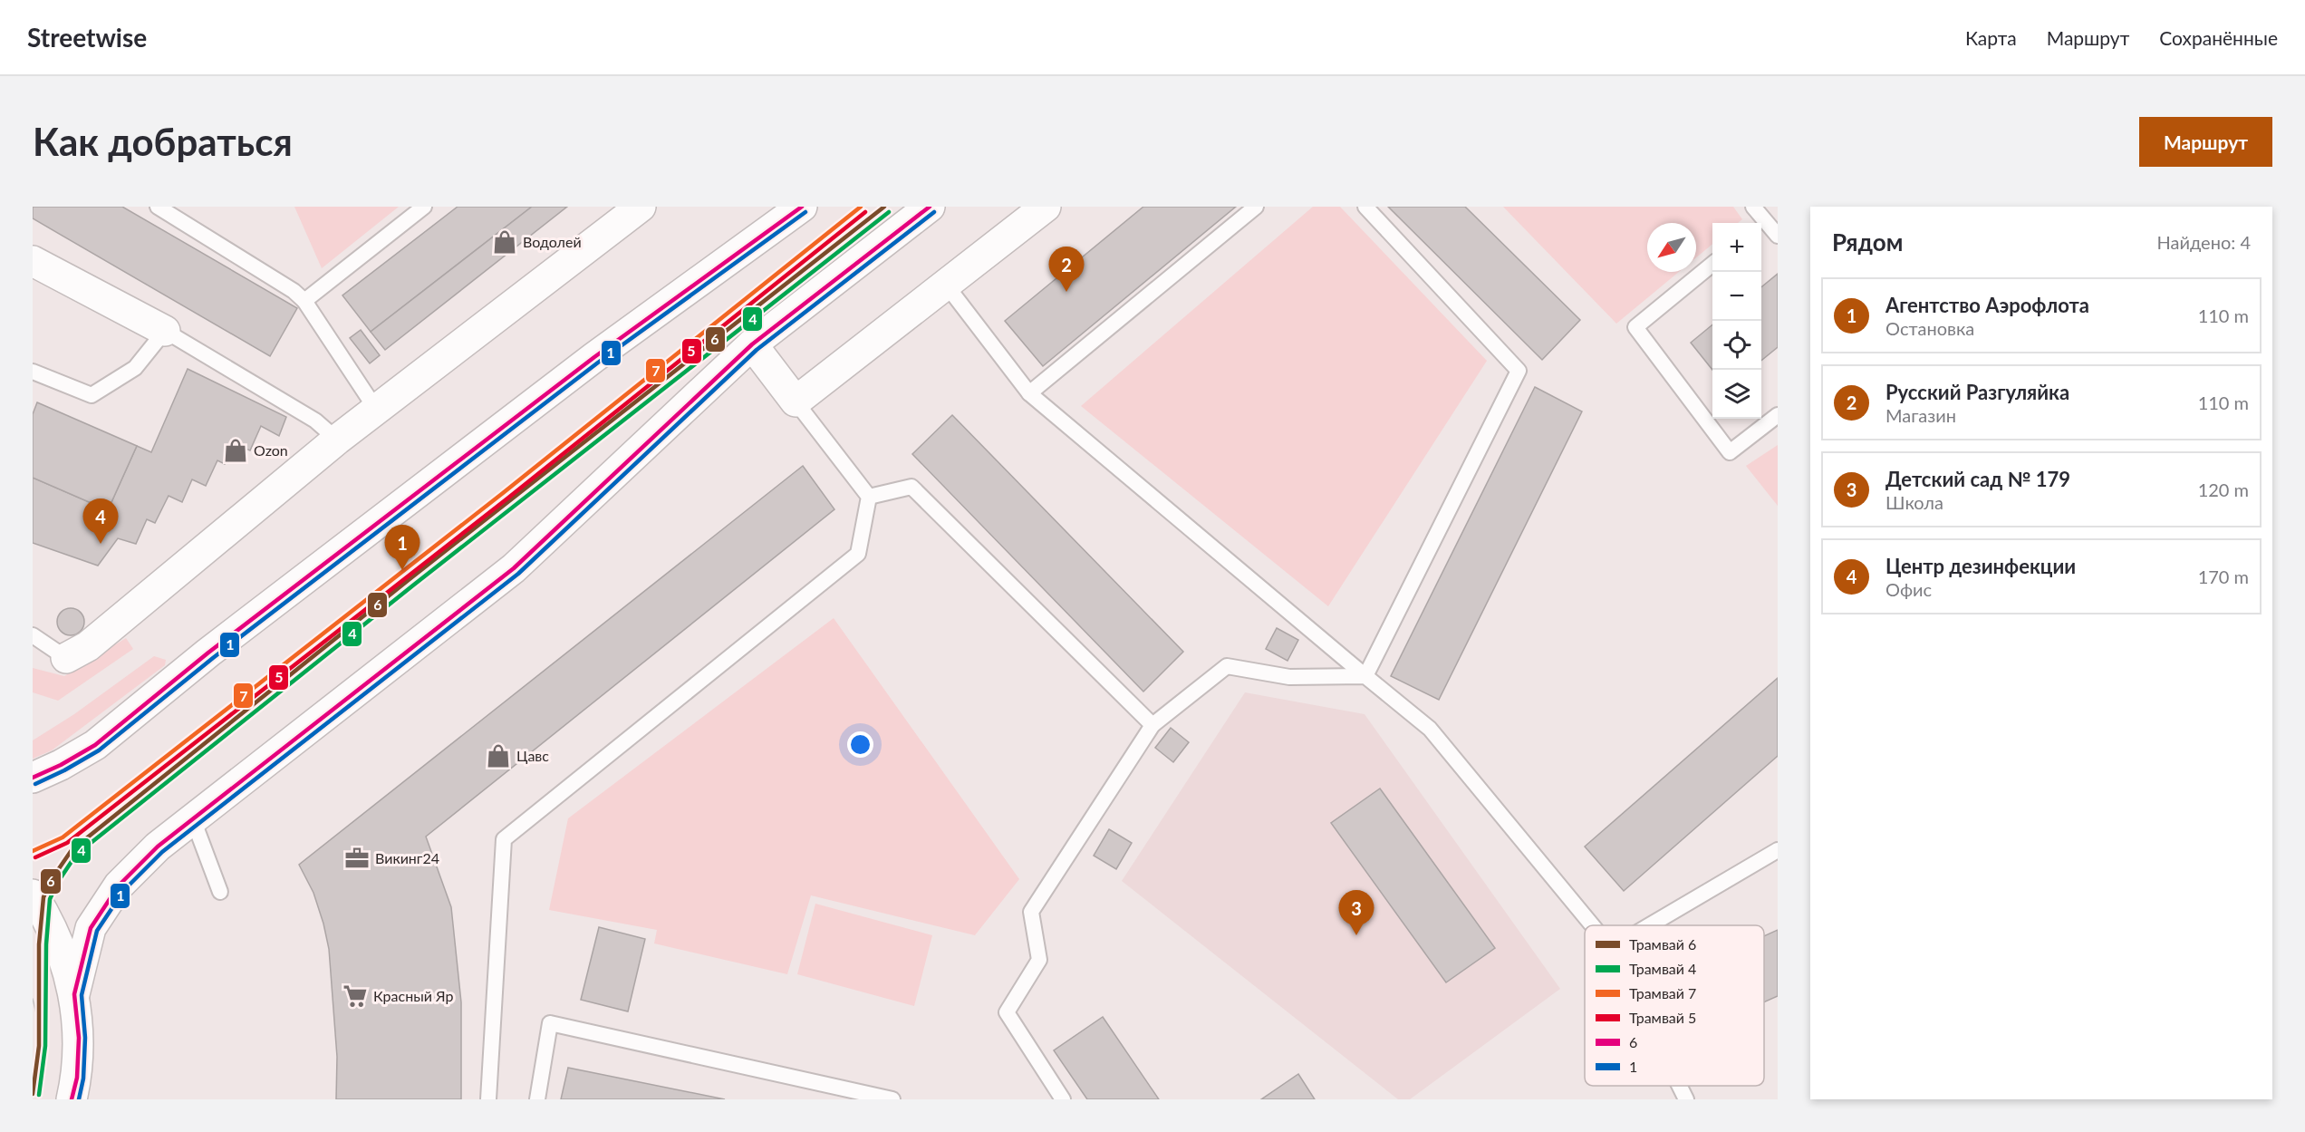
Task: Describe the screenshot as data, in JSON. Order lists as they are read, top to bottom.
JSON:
{
  "places": {
    "shop": ["Водолей", "Ozon", "Цавс"],
    "office": ["Викинг24"],
    "supermarket": ["Красный Яр"]
  },
  "lines": [
    "tram line 6",
    "tram line 7",
    "transit line 6",
    "tram line 4",
    "tram line 5",
    "transit line 1"
  ],
  "legend": [
    "Трамвай 6",
    "Трамвай 4",
    "Трамвай 7",
    "Трамвай 5",
    "6",
    "1"
  ],
  "north": "bottom left",
  "page": {
    "header": "Streetwise",
    "nav": ["Карта", "Маршрут", "Сохранённые"],
    "buttons": "Маршрут",
    "title": "Как добраться",
    "heading": ["Рядом", "Найдено: 4"],
    "map_buttons": ["+", "−"],
    "pins": [
      "2",
      "4",
      "1",
      "3"
    ],
    "list": [
      {
        "mark": "1",
        "name": "Агентство Аэрофлота",
        "note": "Остановка",
        "value": "110 m"
      },
      {
        "mark": "2",
        "name": "Русский Разгуляйка",
        "note": "Магазин",
        "value": "110 m"
      },
      {
        "mark": "3",
        "name": "Детский сад № 179",
        "note": "Школа",
        "value": "120 m"
      },
      {
        "mark": "4",
        "name": "Центр дезинфекции",
        "note": "Офис",
        "value": "170 m"
      }
    ]
  }
}
